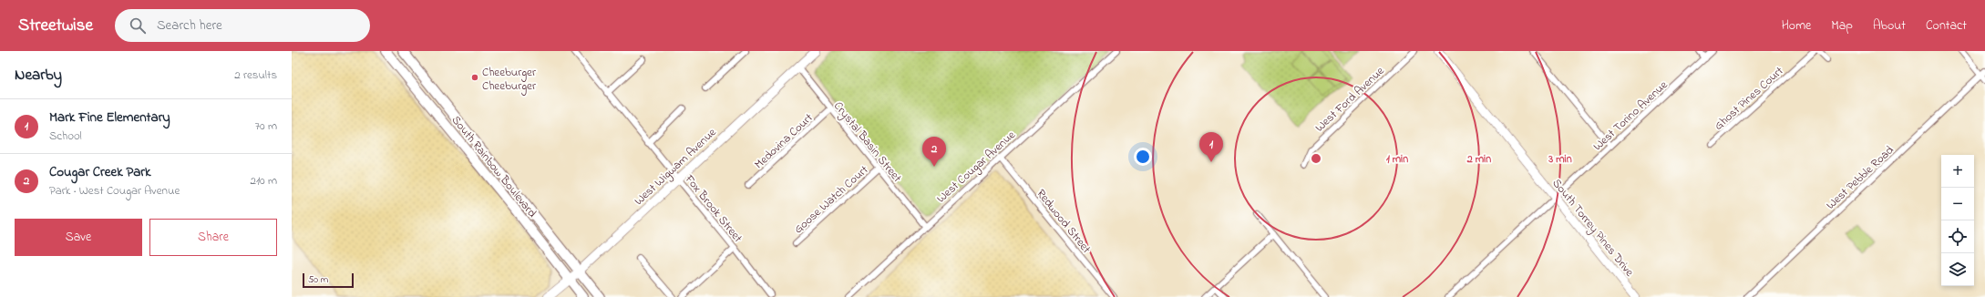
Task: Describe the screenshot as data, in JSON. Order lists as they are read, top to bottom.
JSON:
{
  "streets": {
    "main road": ["South Rainbow Boulevard"],
    "street": [
      "Ghost Pines Court",
      "West Ford Avenue",
      "West Torino Avenue",
      "Medovina Court",
      "Crystal Basin Street",
      "West Wigwam Avenue",
      "West Cougar Avenue",
      "West Pebble Road",
      "Goose Watch Court",
      "Fox Brook Street",
      "Redwood Street",
      "South Torrey Pines Drive"
    ]
  },
  "crossings": [
    ["West Torino Avenue", "South Torrey Pines Drive"],
    ["Medovina Court", "Crystal Basin Street"],
    ["Crystal Basin Street", "West Wigwam Avenue"],
    ["Crystal Basin Street", "West Cougar Avenue"],
    ["Crystal Basin Street", "Goose Watch Court"],
    ["South Rainbow Boulevard", "West Wigwam Avenue"],
    ["West Wigwam Avenue", "Fox Brook Street"],
    ["West Cougar Avenue", "Redwood Street"]
  ],
  "places": ["Cheeburger Cheeburger"],
  "scale_bar": "50 m",
  "page": {
    "header": "Streetwise",
    "search": "Search here",
    "nav": [
      "Home",
      "Map",
      "About",
      "Contact"
    ],
    "heading": ["Nearby", "2 results"],
    "list": [
      {
        "mark": "1",
        "name": "Mark Fine Elementary",
        "note": "School",
        "value": "70 m"
      },
      {
        "mark": "2",
        "name": "Cougar Creek Park",
        "note": "Park · West Cougar Avenue",
        "value": "210 m"
      }
    ],
    "pins": ["1", "2"],
    "map_buttons": ["+", "−"],
    "buttons": ["Save", "Share"],
    "scale": "50 m"
  },
  "rings": ["1 min", "2 min", "3 min"]
}
